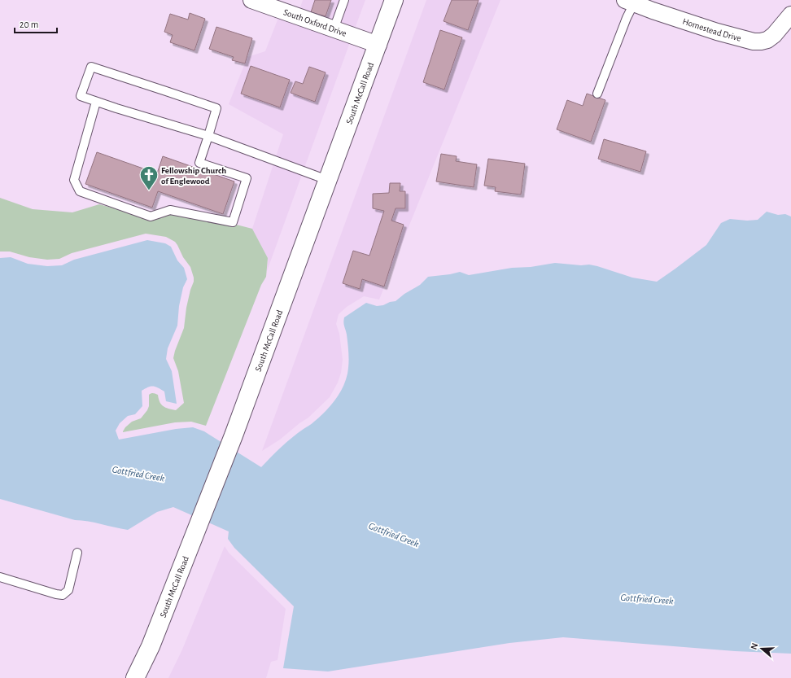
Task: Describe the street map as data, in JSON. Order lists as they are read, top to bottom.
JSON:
{
  "streets": {
    "main road": ["South McCall Road"],
    "street": ["South Oxford Drive", "Homestead Drive"]
  },
  "crossings": [
    ["South Oxford Drive", "South McCall Road"]
  ],
  "water": ["Gottfried Creek"],
  "places": {
    "church": ["Fellowship Church of Englewood"]
  },
  "scale_bar": "20 m",
  "north": "left"
}
